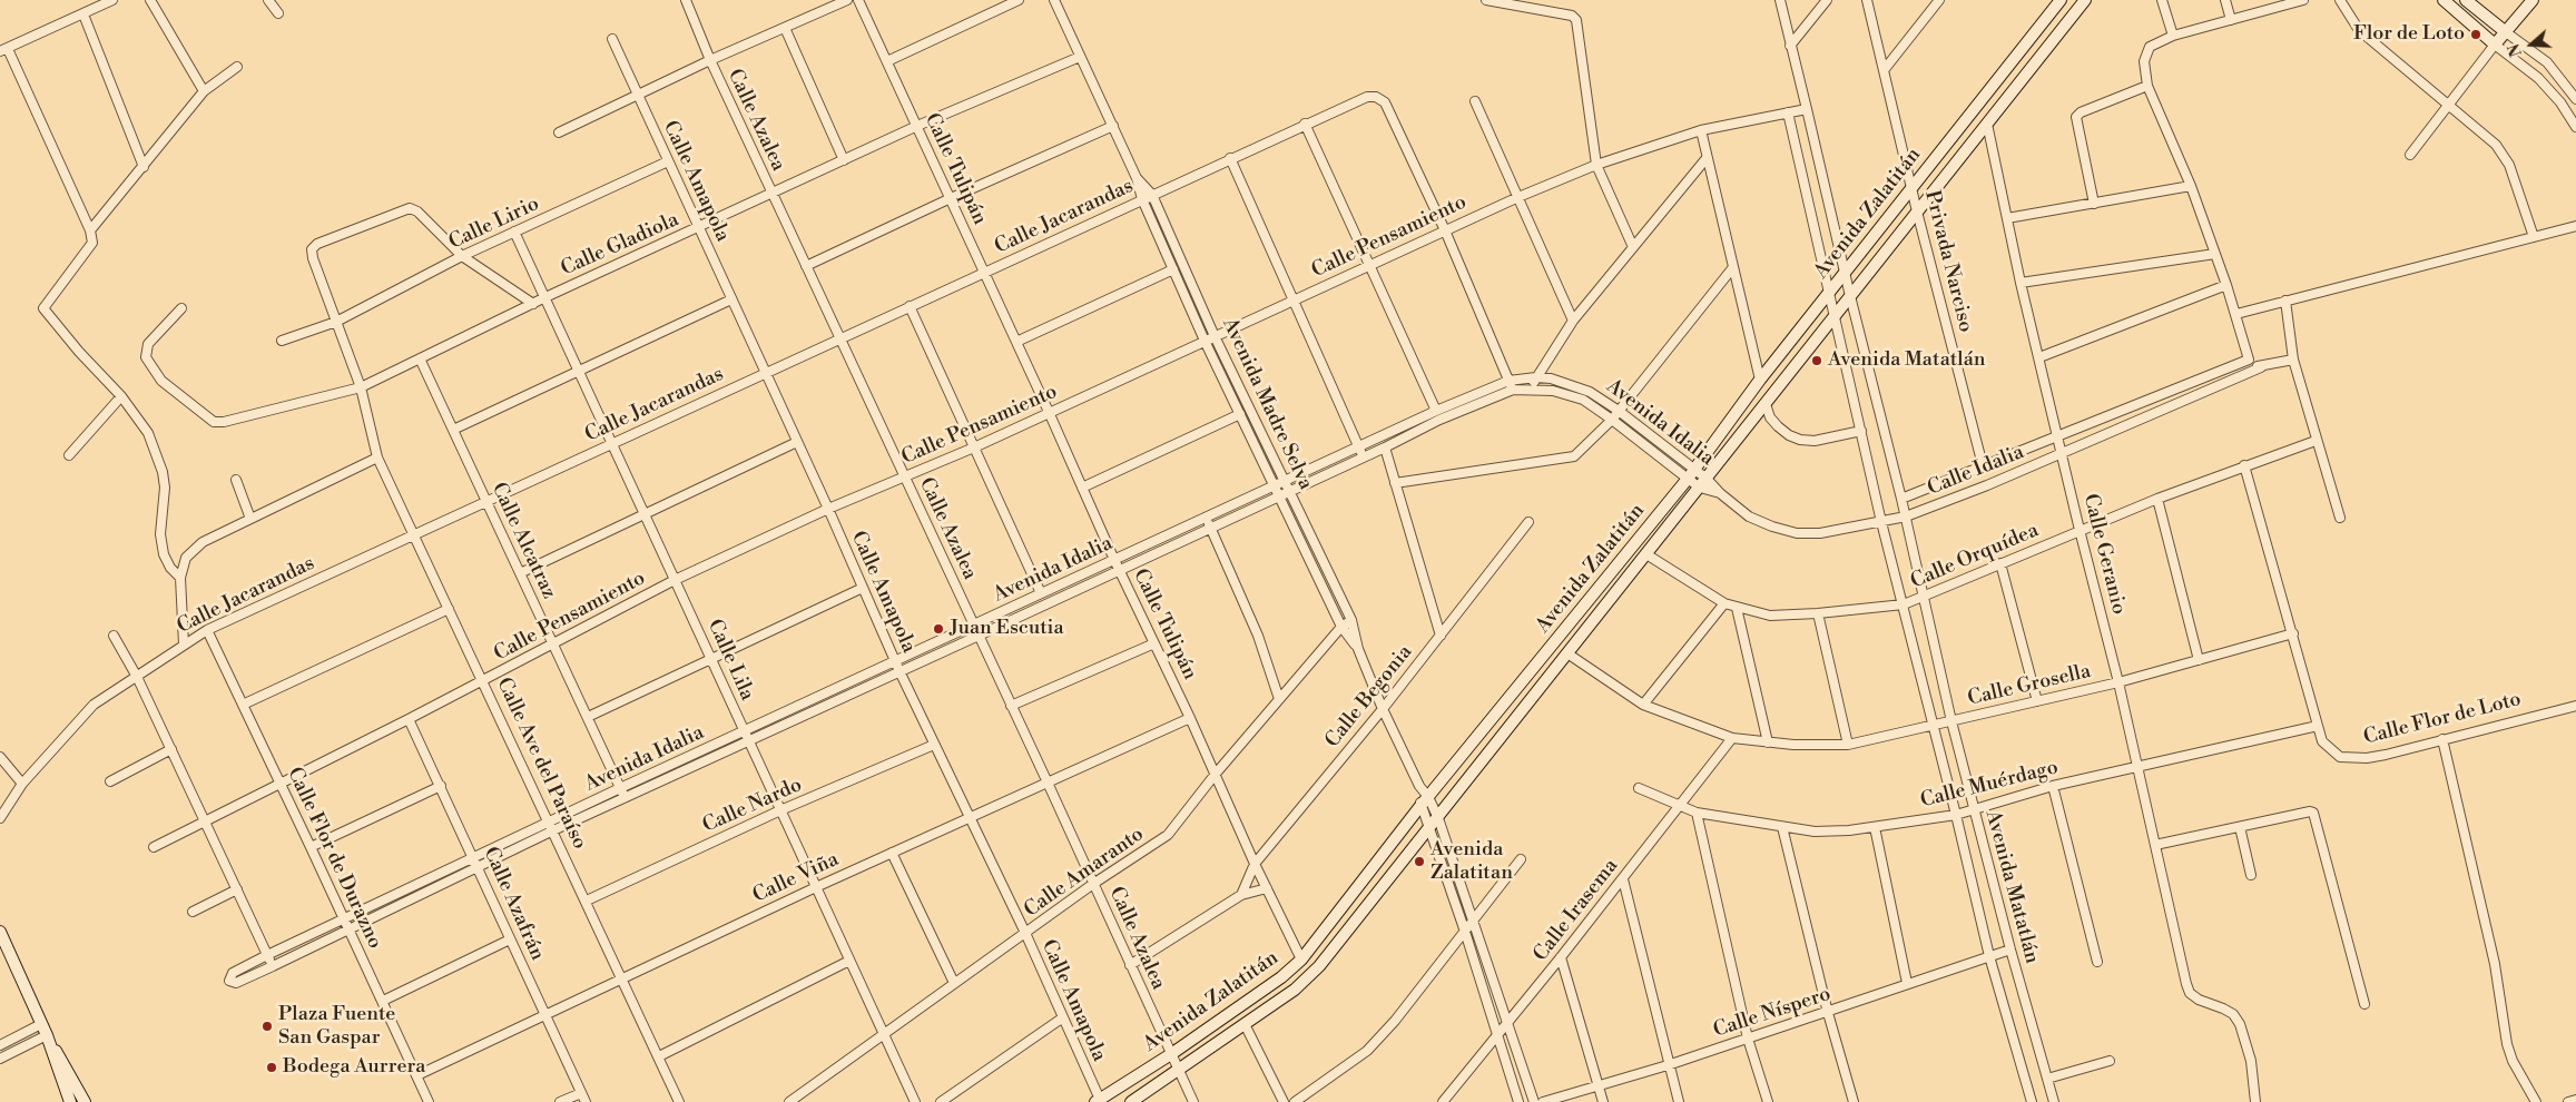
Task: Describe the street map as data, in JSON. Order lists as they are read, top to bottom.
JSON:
{
  "streets": {
    "street": [
      "Calle Azalea",
      "Calle Tulipán",
      "Calle Amapola",
      "Avenida Zalatitán",
      "Calle Jacarandas",
      "Calle Lirio",
      "Calle Pensamiento",
      "Calle Gladiola",
      "Privada Narciso",
      "Avenida Madre Selva",
      "Avenida Idalia",
      "Calle Idalia",
      "Calle Alcatraz",
      "Calle Geranio",
      "Calle Orquídea",
      "Calle Lila",
      "Calle Grosella",
      "Calle Begonia",
      "Calle Flor de Loto",
      "Calle Ave del Paraíso",
      "Calle Muérdago",
      "Calle Nardo",
      "Calle Flor de Durazno",
      "Calle Amaranto",
      "Calle Viña",
      "Avenida Matatlán",
      "Calle Azafrán",
      "Calle Irasema",
      "Calle Níspero"
    ]
  },
  "crossings": [
    ["Calle Azalea", "Avenida Zalatitán"],
    ["Calle Azalea", "Calle Jacarandas"],
    ["Calle Azalea", "Calle Pensamiento"],
    ["Calle Azalea", "Calle Gladiola"],
    ["Calle Azalea", "Avenida Idalia"],
    ["Calle Azalea", "Calle Amaranto"],
    ["Calle Azalea", "Calle Viña"],
    ["Calle Tulipán", "Avenida Zalatitán"],
    ["Calle Tulipán", "Calle Jacarandas"],
    ["Calle Tulipán", "Calle Pensamiento"],
    ["Calle Tulipán", "Calle Gladiola"],
    ["Calle Tulipán", "Avenida Idalia"],
    ["Calle Tulipán", "Calle Begonia"],
    ["Calle Tulipán", "Calle Amaranto"],
    ["Calle Tulipán", "Calle Viña"],
    ["Calle Amapola", "Avenida Zalatitán"],
    ["Calle Amapola", "Calle Jacarandas"],
    ["Calle Amapola", "Calle Lirio"],
    ["Calle Amapola", "Calle Pensamiento"],
    ["Calle Amapola", "Calle Gladiola"],
    ["Calle Amapola", "Avenida Idalia"],
    ["Calle Amapola", "Calle Nardo"],
    ["Calle Amapola", "Calle Amaranto"],
    ["Calle Amapola", "Calle Viña"],
    ["Avenida Zalatitán", "Privada Narciso"],
    ["Avenida Zalatitán", "Avenida Madre Selva"],
    ["Avenida Zalatitán", "Avenida Idalia"],
    ["Avenida Zalatitán", "Calle Idalia"],
    ["Avenida Zalatitán", "Calle Geranio"],
    ["Avenida Zalatitán", "Calle Orquídea"],
    ["Avenida Zalatitán", "Calle Grosella"],
    ["Avenida Zalatitán", "Avenida Matatlán"],
    ["Calle Jacarandas", "Calle Pensamiento"],
    ["Calle Jacarandas", "Avenida Madre Selva"],
    ["Calle Jacarandas", "Calle Alcatraz"],
    ["Calle Jacarandas", "Calle Lila"],
    ["Calle Jacarandas", "Calle Ave del Paraíso"],
    ["Calle Jacarandas", "Calle Flor de Durazno"],
    ["Calle Lirio", "Calle Lila"],
    ["Calle Lirio", "Calle Ave del Paraíso"],
    ["Calle Pensamiento", "Avenida Madre Selva"],
    ["Calle Pensamiento", "Calle Alcatraz"],
    ["Calle Pensamiento", "Calle Lila"],
    ["Calle Pensamiento", "Calle Ave del Paraíso"],
    ["Calle Pensamiento", "Calle Flor de Durazno"],
    ["Calle Pensamiento", "Avenida Matatlán"],
    ["Calle Pensamiento", "Calle Azafrán"],
    ["Calle Gladiola", "Avenida Madre Selva"],
    ["Calle Gladiola", "Calle Alcatraz"],
    ["Calle Gladiola", "Calle Lila"],
    ["Calle Gladiola", "Calle Ave del Paraíso"],
    ["Privada Narciso", "Calle Idalia"],
    ["Avenida Madre Selva", "Avenida Idalia"],
    ["Avenida Madre Selva", "Calle Begonia"],
    ["Avenida Madre Selva", "Calle Amaranto"],
    ["Avenida Madre Selva", "Calle Irasema"],
    ["Avenida Idalia", "Calle Idalia"],
    ["Avenida Idalia", "Calle Alcatraz"],
    ["Avenida Idalia", "Calle Lila"],
    ["Avenida Idalia", "Calle Ave del Paraíso"],
    ["Avenida Idalia", "Calle Flor de Durazno"],
    ["Avenida Idalia", "Calle Azafrán"],
    ["Calle Idalia", "Calle Geranio"],
    ["Calle Idalia", "Avenida Matatlán"],
    ["Calle Geranio", "Calle Orquídea"],
    ["Calle Geranio", "Calle Grosella"],
    ["Calle Geranio", "Calle Muérdago"],
    ["Calle Orquídea", "Avenida Matatlán"],
    ["Calle Lila", "Calle Nardo"],
    ["Calle Lila", "Calle Amaranto"],
    ["Calle Lila", "Calle Viña"],
    ["Calle Grosella", "Avenida Matatlán"],
    ["Calle Grosella", "Calle Irasema"],
    ["Calle Flor de Loto", "Calle Muérdago"],
    ["Calle Ave del Paraíso", "Calle Nardo"],
    ["Calle Ave del Paraíso", "Calle Viña"],
    ["Calle Muérdago", "Avenida Matatlán"],
    ["Calle Muérdago", "Calle Irasema"],
    ["Calle Flor de Durazno", "Calle Viña"],
    ["Calle Viña", "Calle Azafrán"],
    ["Avenida Matatlán", "Calle Níspero"]
  ],
  "places": [
    "Flor de Loto",
    "Avenida Matatlán",
    "Juan Escutia",
    "Avenida Zalatitan",
    "Plaza Fuente San Gaspar",
    "Bodega Aurrera"
  ],
  "north": "left"
}
